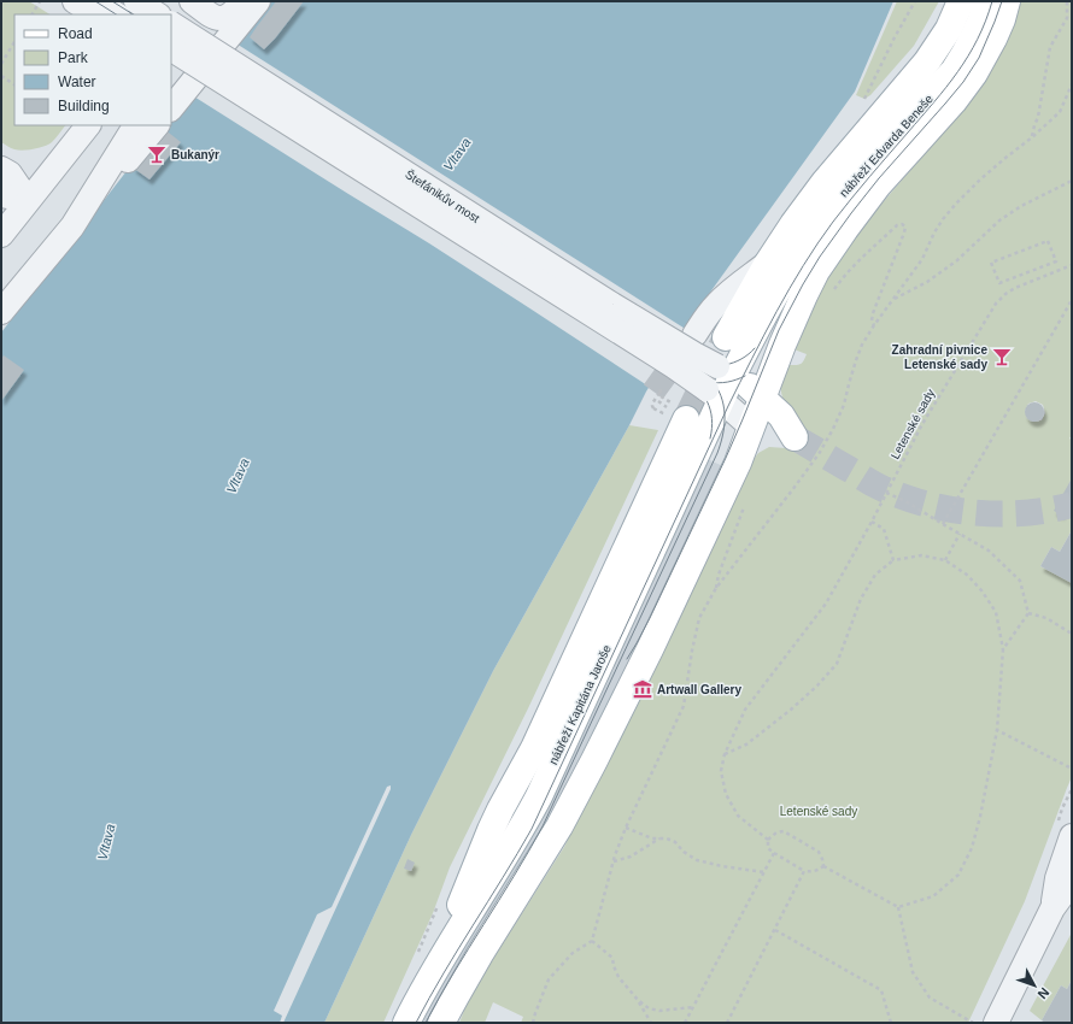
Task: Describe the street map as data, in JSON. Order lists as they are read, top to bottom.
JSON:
{
  "streets": {
    "main road": ["nábřeží Edvarda Beneše", "nábřeží Kapitána Jaroše"],
    "street": ["Štefánikův most"],
    "path": ["Letenské sady"]
  },
  "crossings": [
    ["nábřeží Edvarda Beneše", "Štefánikův most"],
    ["nábřeží Edvarda Beneše", "nábřeží Kapitána Jaroše"],
    ["Štefánikův most", "nábřeží Kapitána Jaroše"]
  ],
  "water": ["Vltava"],
  "parks": ["Letenské sady"],
  "places": {
    "bar": ["Bukanýr", "Zahradní pivnice Letenské sady"],
    "museum": ["Artwall Gallery"]
  },
  "legend": [
    "Road",
    "Park",
    "Water",
    "Building"
  ],
  "north": "bottom right"
}
